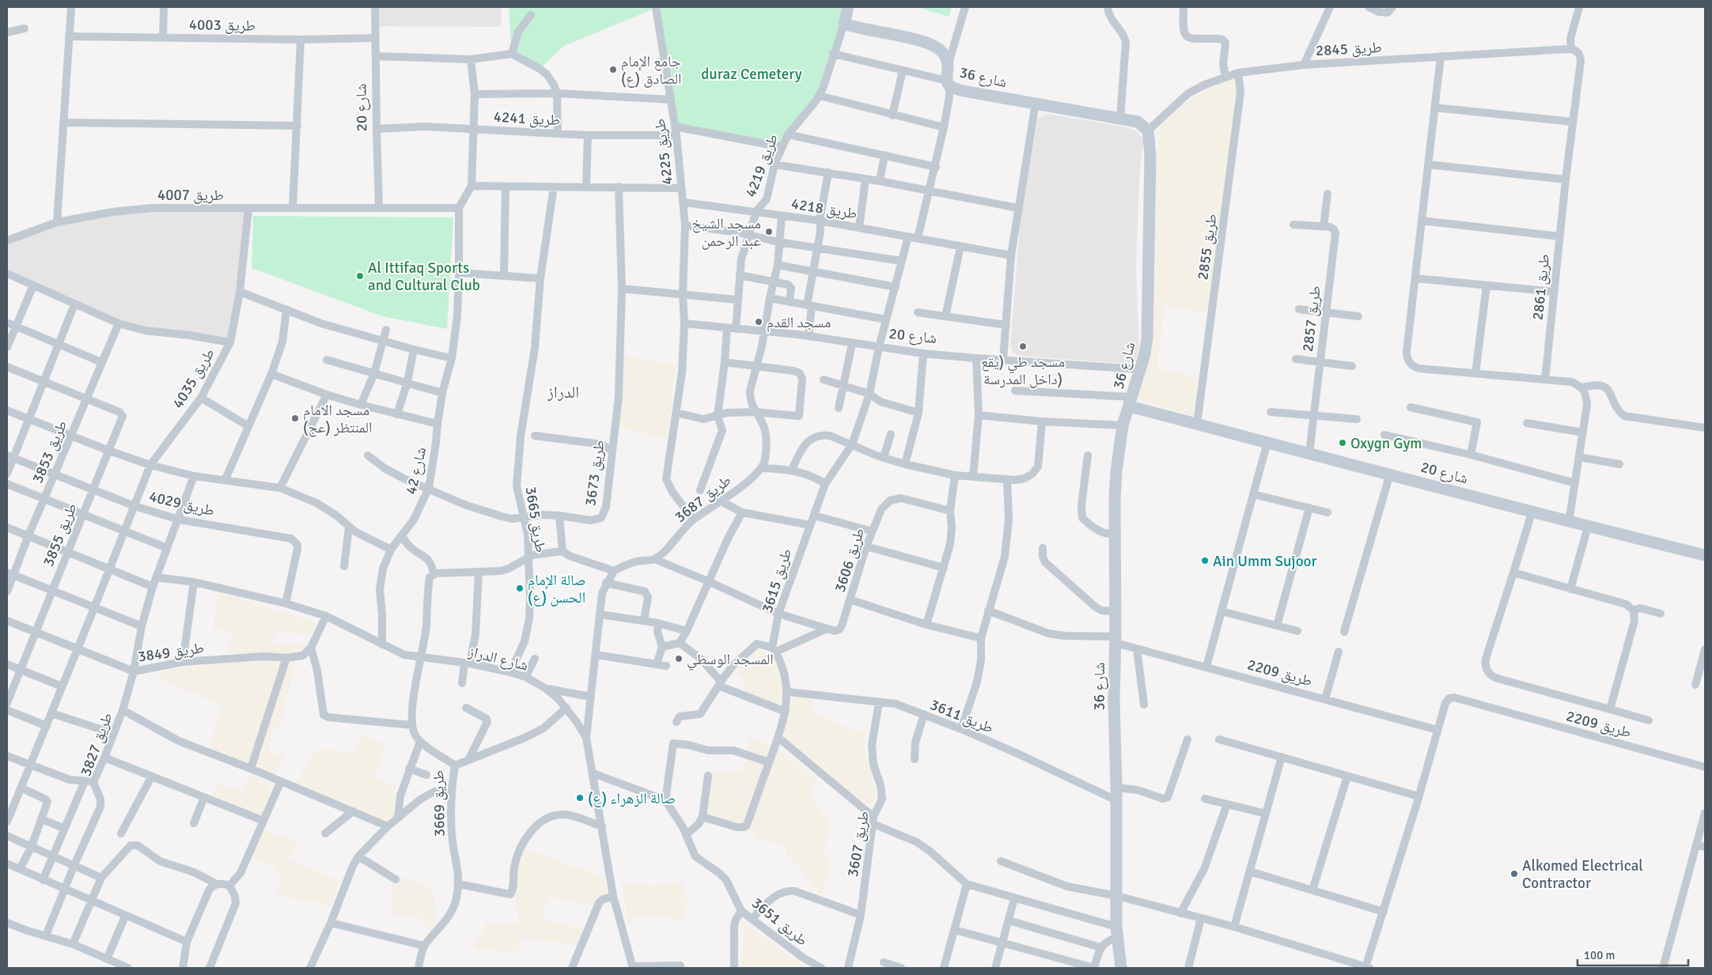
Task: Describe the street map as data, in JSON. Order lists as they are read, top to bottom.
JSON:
{
  "streets": {
    "street": [
      "طريق 4003",
      "طريق 2845",
      "شارع 36",
      "شارع 20",
      "طريق 4241",
      "طريق 4225",
      "طريق 4219",
      "طريق 4007",
      "طريق 4218",
      "طريق 2855",
      "طريق 2861",
      "طريق 2857",
      "طريق 4035",
      "طريق 3853",
      "شارع 42",
      "طريق 3673",
      "طريق 3687",
      "طريق 4029",
      "طريق 3665",
      "طريق 3855",
      "طريق 3606",
      "طريق 3615",
      "طريق 3849",
      "شارع الدراز",
      "طريق 2209",
      "طريق 3611",
      "طريق 3827",
      "طريق 3669",
      "طريق 3607",
      "طريق 3651"
    ]
  },
  "crossings": [
    ["طريق 4003", "شارع 20"],
    ["طريق 2845", "شارع 36"],
    ["طريق 2845", "طريق 2855"],
    ["طريق 2845", "طريق 2861"],
    ["شارع 36", "شارع 20"],
    ["شارع 36", "طريق 4219"],
    ["شارع 36", "طريق 2209"],
    ["شارع 36", "طريق 3611"],
    ["شارع 20", "طريق 4241"],
    ["شارع 20", "طريق 4225"],
    ["شارع 20", "طريق 4219"],
    ["شارع 20", "طريق 4007"],
    ["شارع 20", "طريق 2855"],
    ["شارع 20", "طريق 2857"],
    ["شارع 20", "طريق 3615"],
    ["طريق 4241", "طريق 4225"],
    ["طريق 4225", "طريق 4218"],
    ["طريق 4225", "طريق 3687"],
    ["طريق 4219", "طريق 4218"],
    ["طريق 4007", "طريق 4035"],
    ["طريق 4007", "شارع 42"],
    ["طريق 4218", "طريق 3615"],
    ["طريق 4035", "طريق 4029"],
    ["طريق 4035", "طريق 3849"],
    ["طريق 3853", "طريق 4029"],
    ["طريق 3853", "طريق 3855"],
    ["شارع 42", "طريق 3673"],
    ["شارع 42", "شارع الدراز"],
    ["طريق 3673", "طريق 3665"],
    ["طريق 4029", "طريق 3855"],
    ["طريق 4029", "شارع الدراز"],
    ["طريق 4029", "طريق 3827"],
    ["طريق 3665", "شارع الدراز"],
    ["طريق 3855", "طريق 3849"],
    ["طريق 3849", "طريق 3827"],
    ["شارع الدراز", "طريق 3827"],
    ["طريق 3611", "طريق 3607"]
  ],
  "districts": ["الدراز"],
  "parks": ["duraz Cemetery"],
  "places": [
    "جامع الإمام الصادق (ع)",
    "مسجد الشيخ عبد الرحمن",
    "Al Ittifaq Sports and Cultural Club",
    "مسجد القدم",
    "مسجد طي (يقع داخل المدرسة)",
    "مسجد الامام المنتظر (عج)",
    "Oxygn Gym",
    "Ain Umm Sujoor",
    "صالة الإمام الحسن (ع)",
    "المسجد الوسطي",
    "(ع) صالة الزهراء",
    "Alkomed Electrical Contractor"
  ],
  "scale_bar": "100 m"
}
